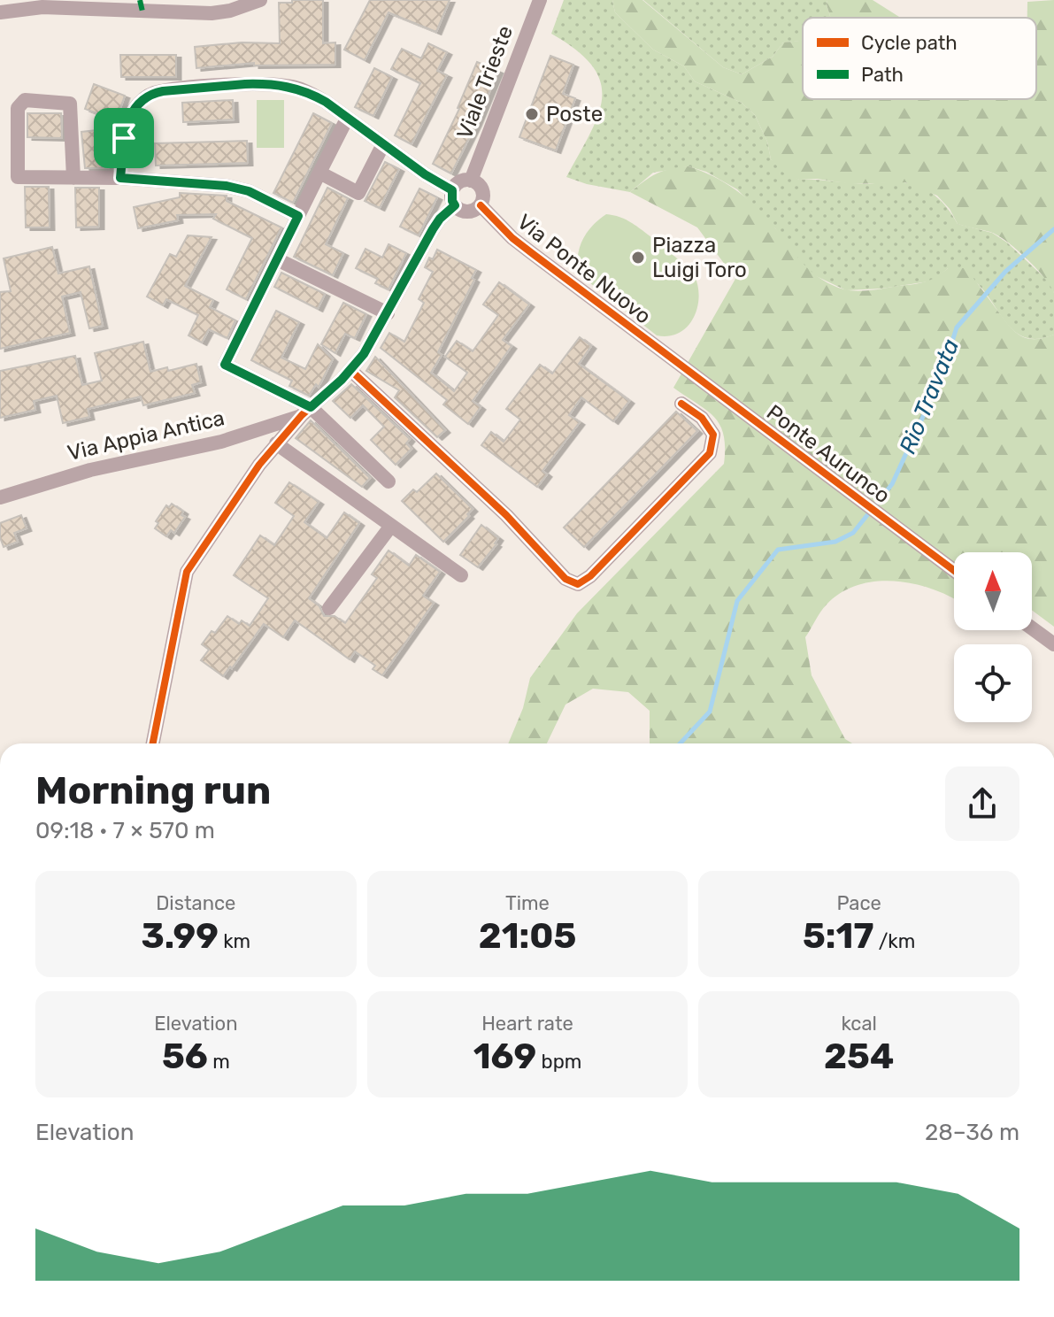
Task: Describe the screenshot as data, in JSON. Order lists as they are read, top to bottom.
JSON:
{
  "streets": {
    "street": [
      "Viale Trieste",
      "Via Ponte Nuovo",
      "Via Appia Antica",
      "Ponte Aurunco"
    ]
  },
  "crossings": [
    ["Viale Trieste", "Via Ponte Nuovo"],
    ["Viale Trieste", "Via Appia Antica"],
    ["Via Ponte Nuovo", "Via Appia Antica"],
    ["Via Ponte Nuovo", "Ponte Aurunco"]
  ],
  "water": ["Rio Travata"],
  "places": ["Poste", "Piazza Luigi Toro"],
  "legend": ["Cycle path", "Path"],
  "north": "top",
  "page": {
    "heading": ["Morning run", "09:18 · 7 × 570 m"],
    "stats": [
      ["Distance", "3.99 km"],
      ["Time", "21:05"],
      ["Pace", "5:17 /km"],
      ["Elevation", "56 m"],
      ["Heart rate", "169 bpm"],
      ["kcal", "254"]
    ],
    "chart": ["Elevation", "28–36 m"]
  }
}
